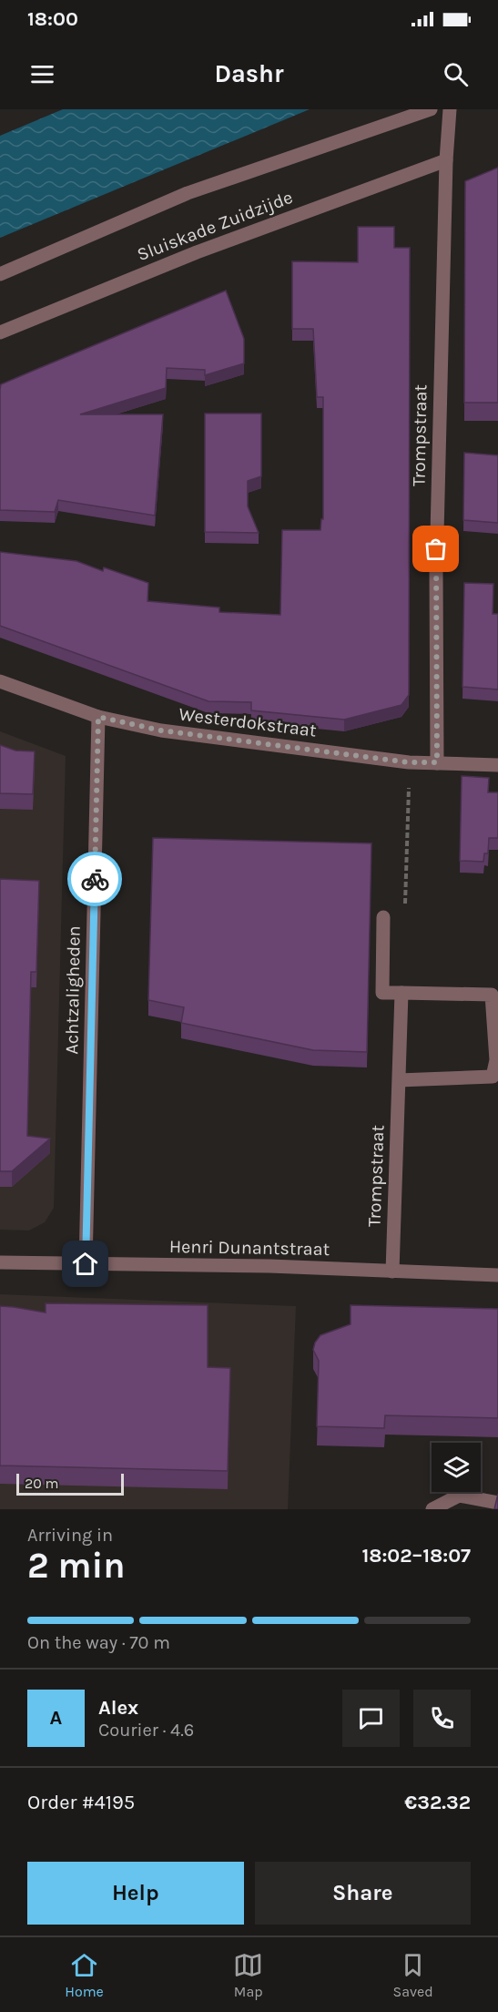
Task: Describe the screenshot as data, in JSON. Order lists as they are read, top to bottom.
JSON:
{
  "streets": {
    "street": [
      "Sluiskade Zuidzijde",
      "Trompstraat",
      "Westerdokstraat",
      "Achtzaligheden",
      "Henri Dunantstraat"
    ]
  },
  "crossings": [
    ["Sluiskade Zuidzijde", "Trompstraat"],
    ["Trompstraat", "Westerdokstraat"],
    ["Trompstraat", "Henri Dunantstraat"],
    ["Westerdokstraat", "Achtzaligheden"],
    ["Achtzaligheden", "Henri Dunantstraat"]
  ],
  "scale_bar": "20 m",
  "page": {
    "status": "18:00",
    "header": "Dashr",
    "scale": "20 m",
    "heading": ["2 min", "Arriving in", "18:02–18:07"],
    "panel": [
      "Alex",
      "Courier · 4.6",
      "Order #4195",
      "€32.32"
    ],
    "bar": "On the way · 70 m",
    "round": "A",
    "buttons": ["Help", "Share"],
    "tabs": ["Home", "Map", "Saved"]
  }
}
